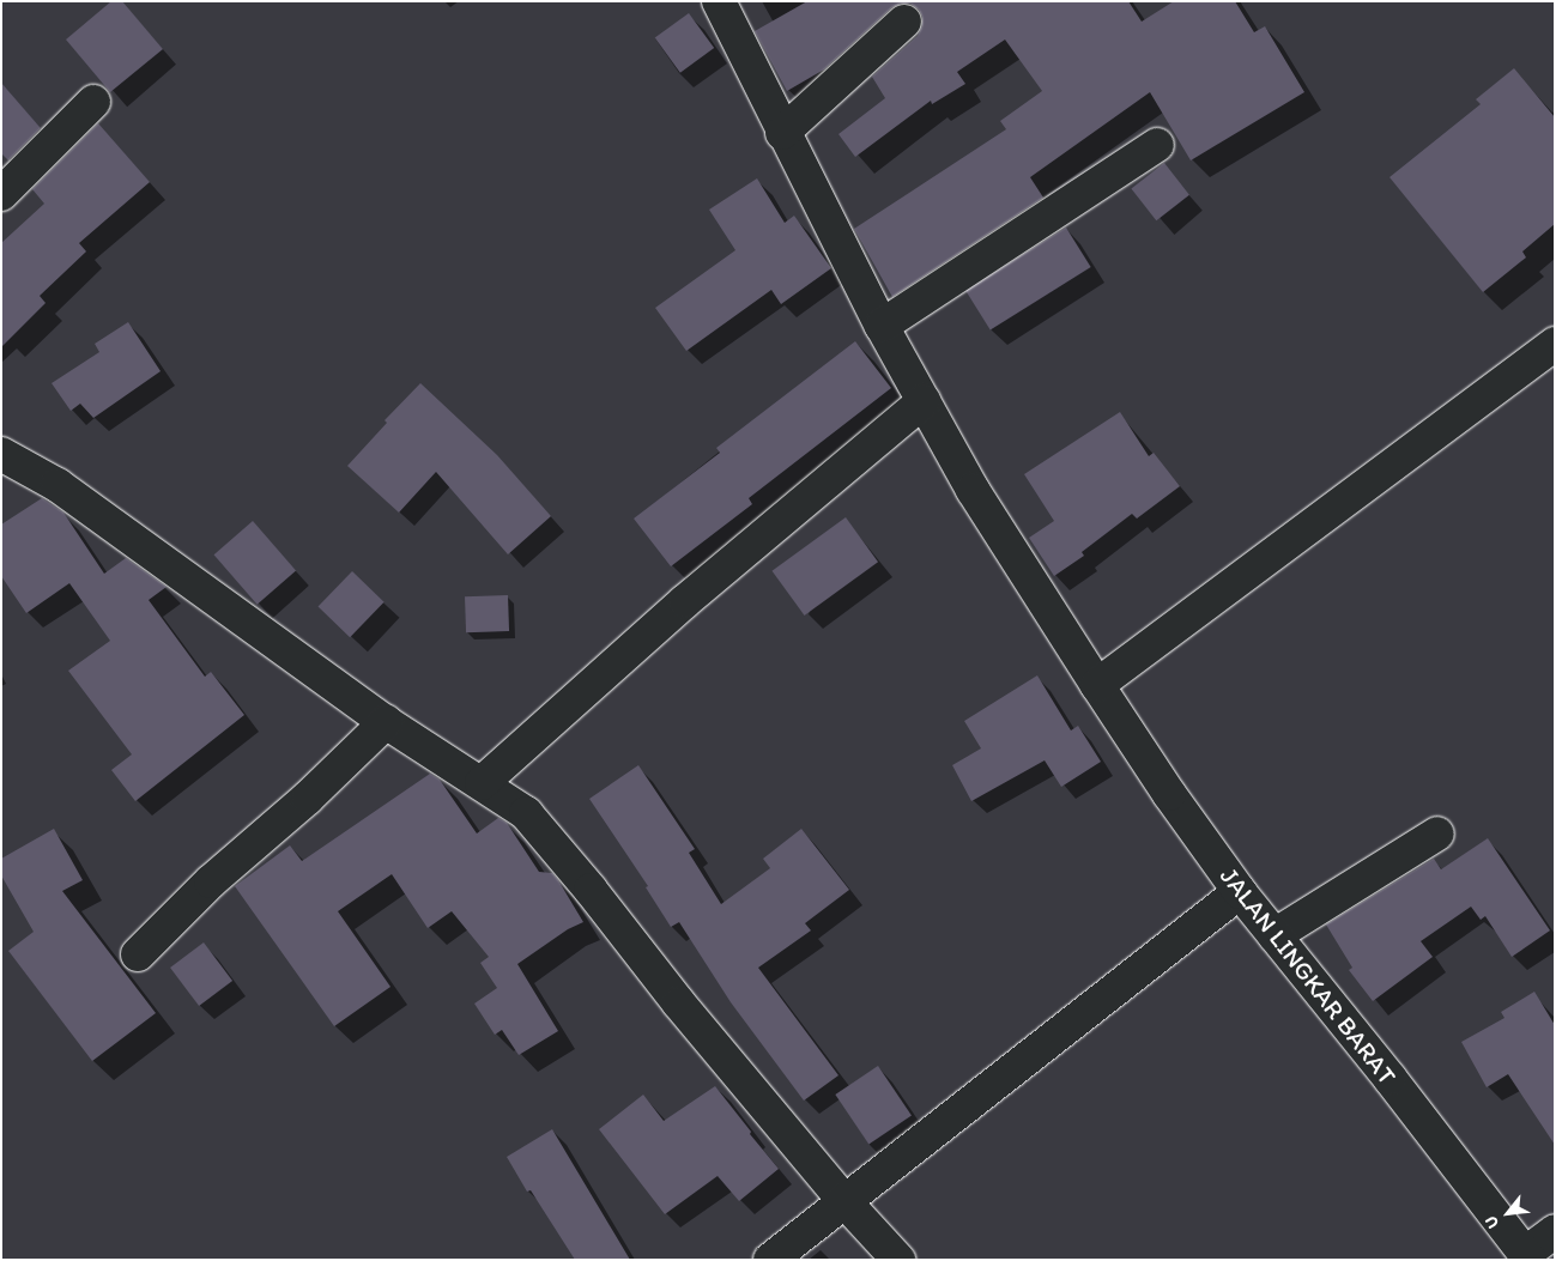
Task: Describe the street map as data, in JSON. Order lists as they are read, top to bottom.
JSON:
{
  "streets": {
    "street": ["JALAN LINGKAR BARAT"]
  },
  "north": "bottom left"
}
